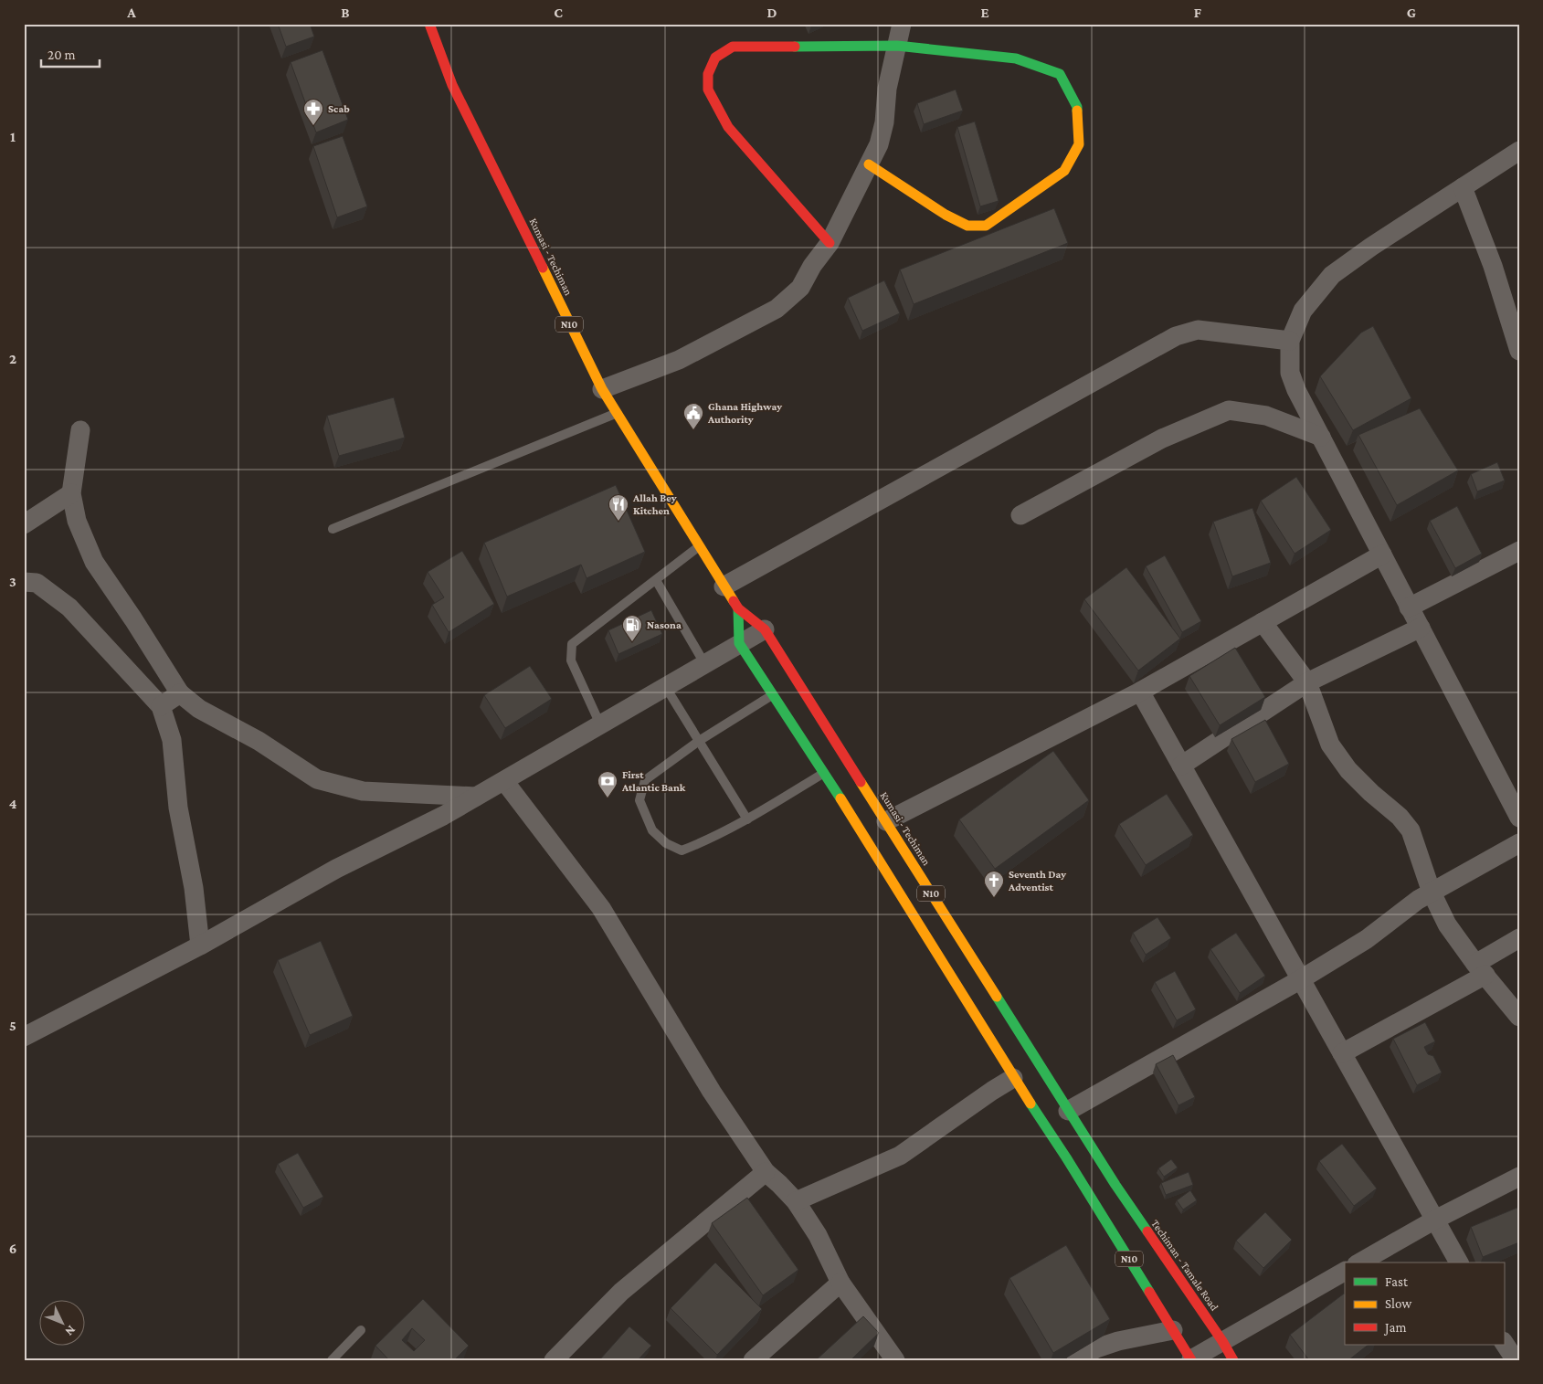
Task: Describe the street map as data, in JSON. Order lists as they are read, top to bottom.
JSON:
{
  "streets": {
    "main road": ["Kumasi - Techiman", "N10", "Techiman - Tamale Road"]
  },
  "crossings": [
    ["Kumasi - Techiman", "Techiman - Tamale Road"]
  ],
  "places": {
    "pharmacy": ["Scab"],
    "public building": ["Ghana Highway Authority"],
    "restaurant": ["Allah Bey Kitchen"],
    "fuel station": ["Nasona"],
    "bank": ["First Atlantic Bank"],
    "church": ["Seventh Day Adventist"]
  },
  "legend": ["Fast", "Slow", "Jam"],
  "scale_bar": "20 m",
  "north": "bottom right",
  "grid": {
    "columns": [
      "A",
      "B",
      "C",
      "D",
      "E",
      "F",
      "G"
    ],
    "rows": [
      "1",
      "2",
      "3",
      "4",
      "5",
      "6"
    ]
  }
}
